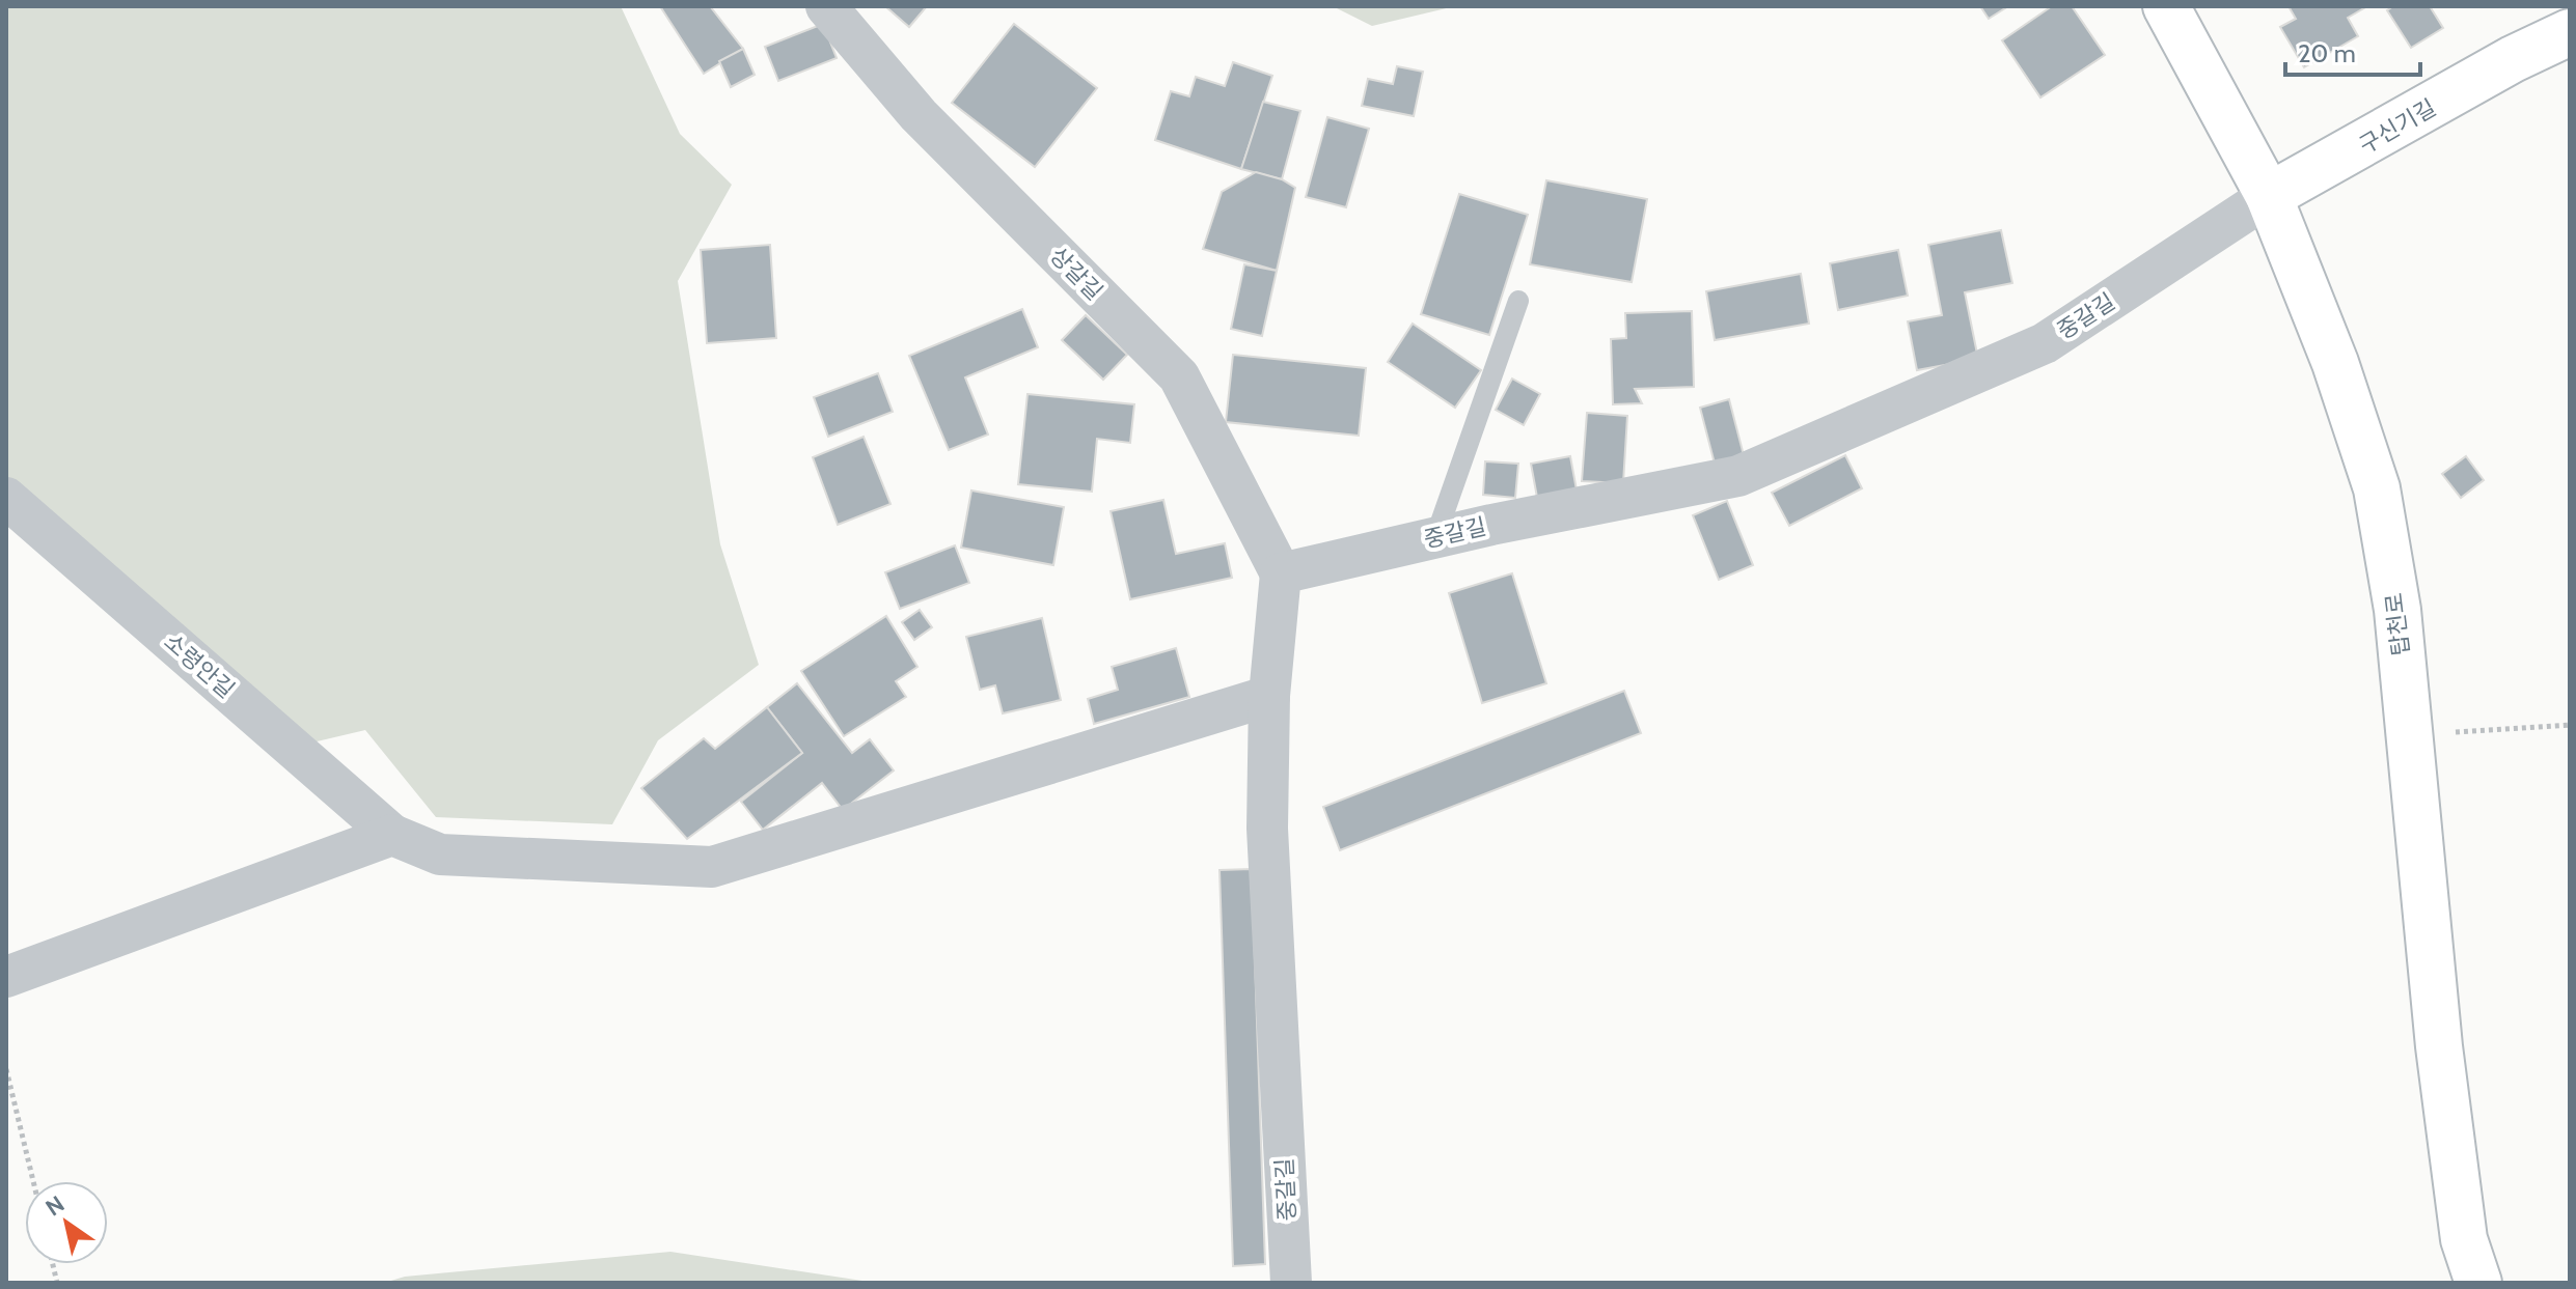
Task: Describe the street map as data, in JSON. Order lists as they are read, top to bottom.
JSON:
{
  "streets": {
    "main road": ["구신기길", "탑천로"],
    "street": ["상갈길", "중갈길", "소령안길"]
  },
  "crossings": [
    ["구신기길", "중갈길"],
    ["구신기길", "탑천로"],
    ["상갈길", "중갈길"],
    ["중갈길", "탑천로"],
    ["중갈길", "소령안길"]
  ],
  "scale_bar": "20 m",
  "north": "top left"
}
